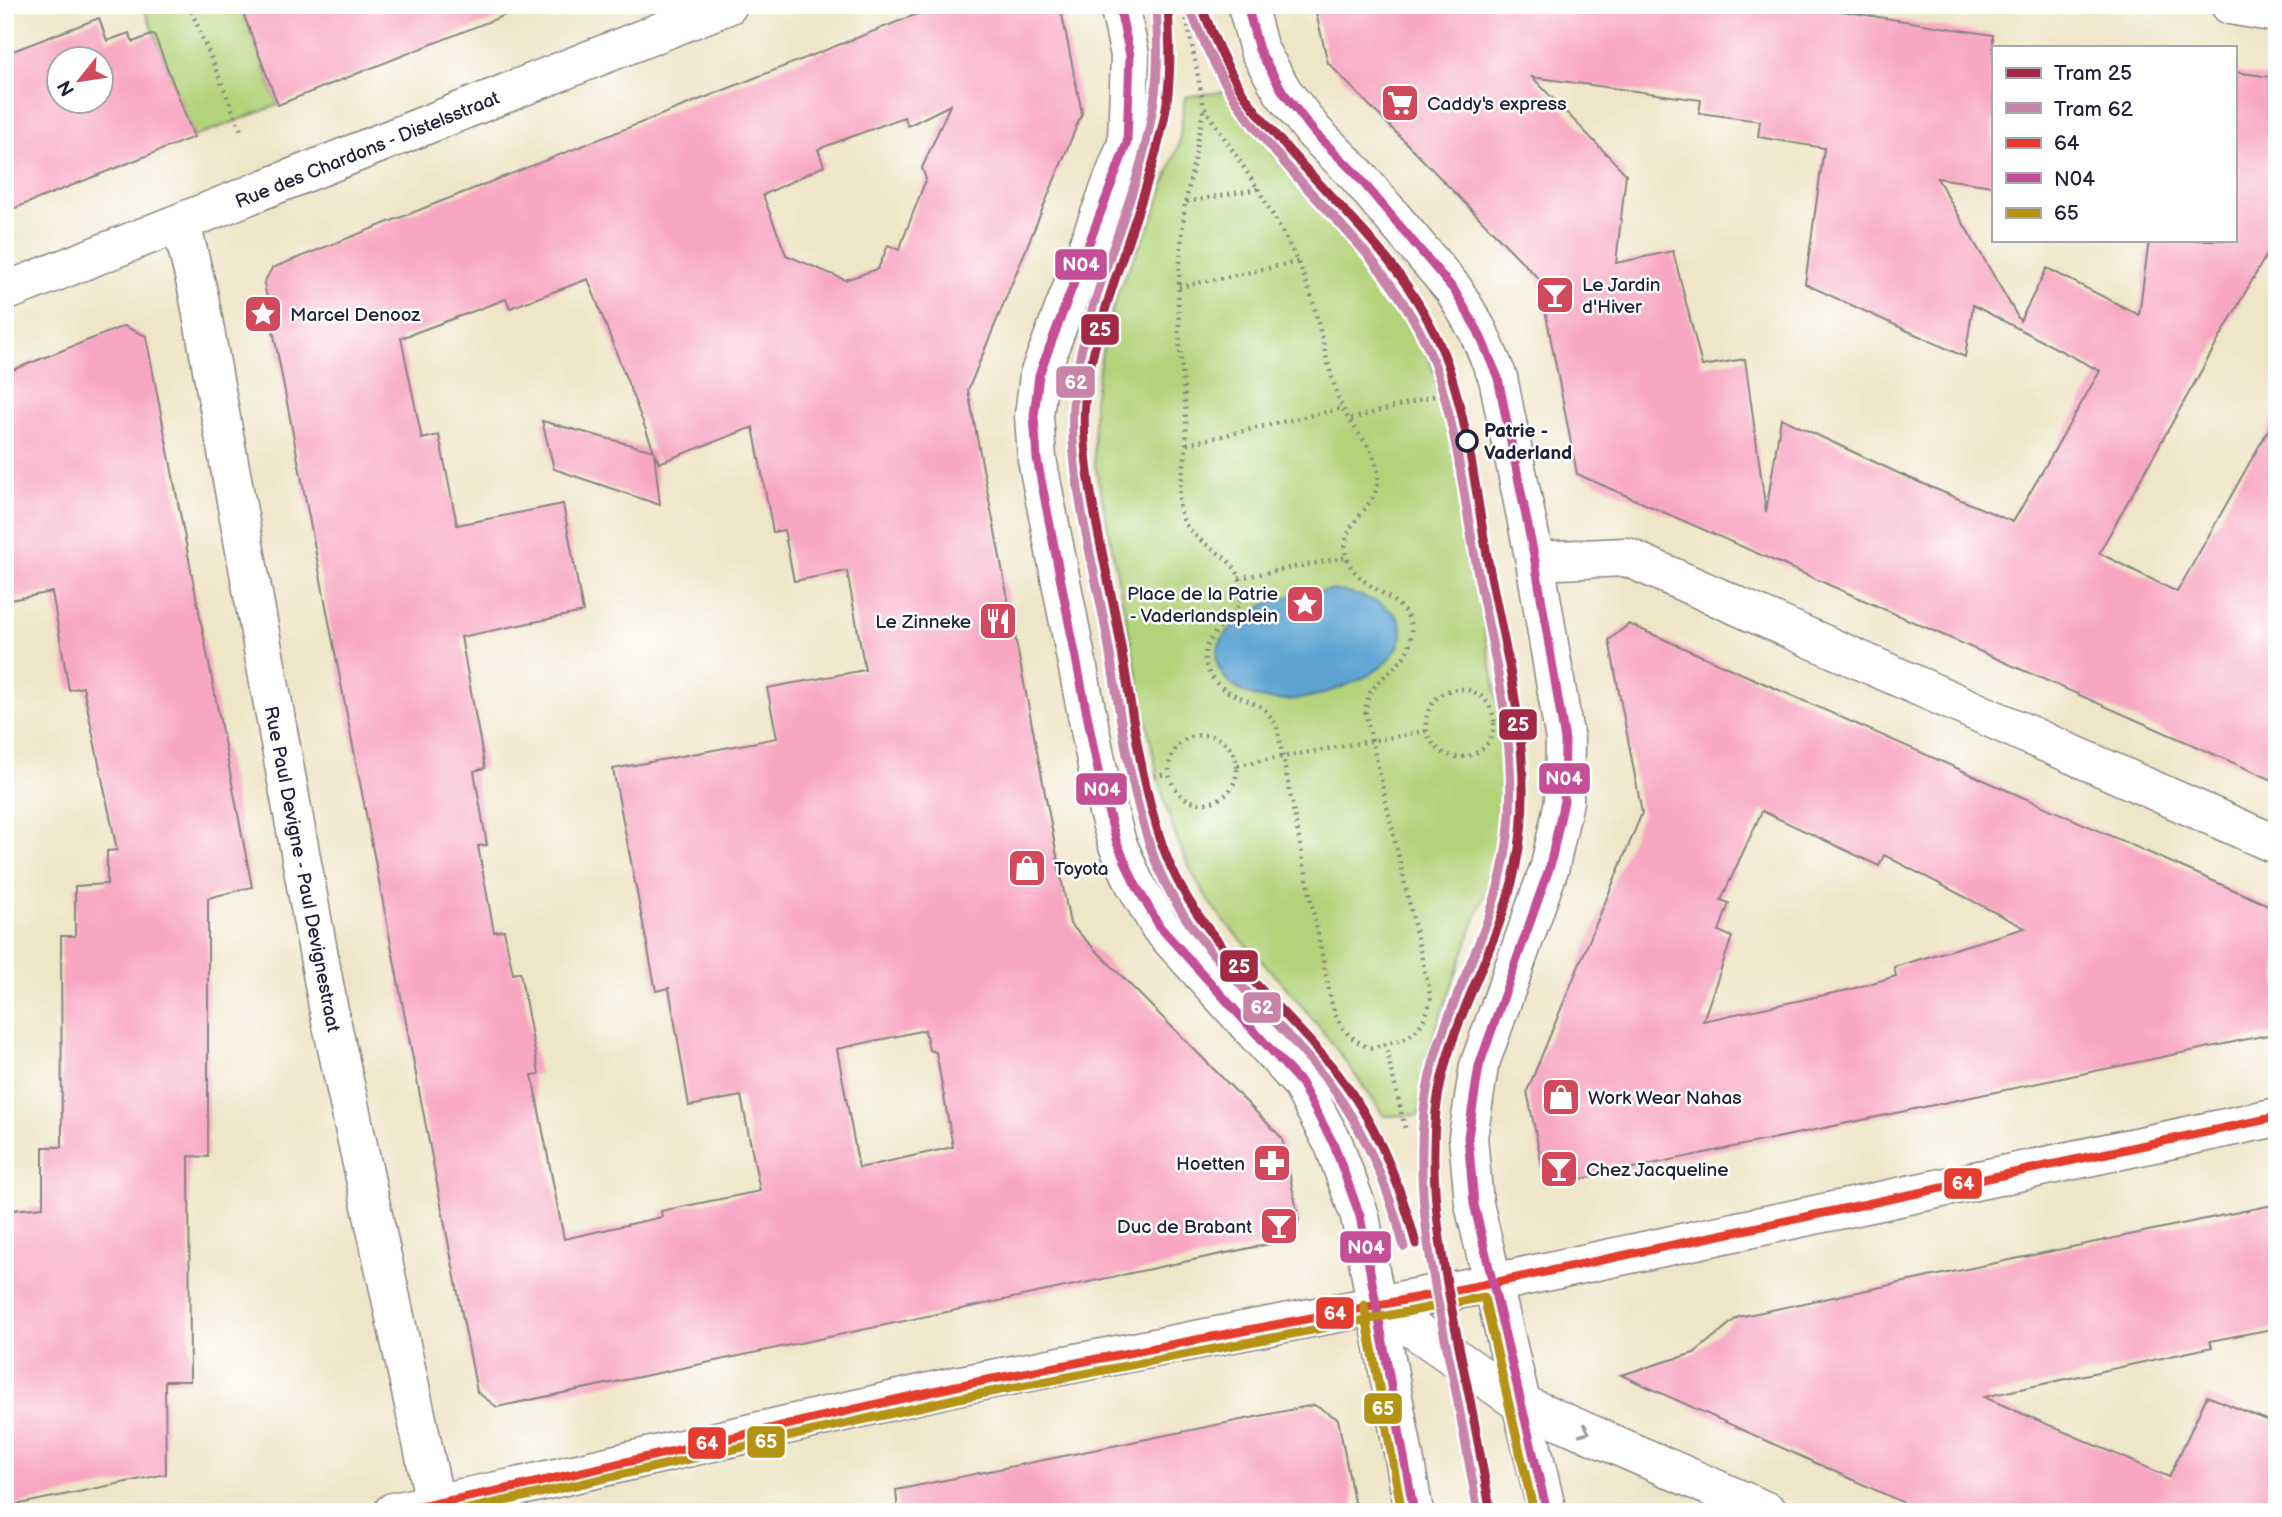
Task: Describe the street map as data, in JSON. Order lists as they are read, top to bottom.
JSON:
{
  "streets": {
    "street": ["Rue des Chardons - Distelsstraat", "Rue Paul Devigne - Paul Devignestraat"]
  },
  "crossings": [
    ["Rue des Chardons - Distelsstraat", "Rue Paul Devigne - Paul Devignestraat"]
  ],
  "places": {
    "supermarket": ["Caddy's express"],
    "bar": ["Le Jardin d'Hiver", "Chez Jacqueline", "Duc de Brabant"],
    "place": ["Marcel Denooz", "Place de la Patrie - Vaderlandsplein"],
    "other": ["Patrie - Vaderland"],
    "restaurant": ["Le Zinneke"],
    "shop": ["Toyota", "Work Wear Nahas"],
    "pharmacy": ["Hoetten"]
  },
  "lines": [
    "tram line 25",
    "transit line N04",
    "tram line 62",
    "transit line 64",
    "transit line 65"
  ],
  "legend": [
    "Tram 25",
    "Tram 62",
    "64",
    "N04",
    "65"
  ],
  "north": "bottom left"
}
